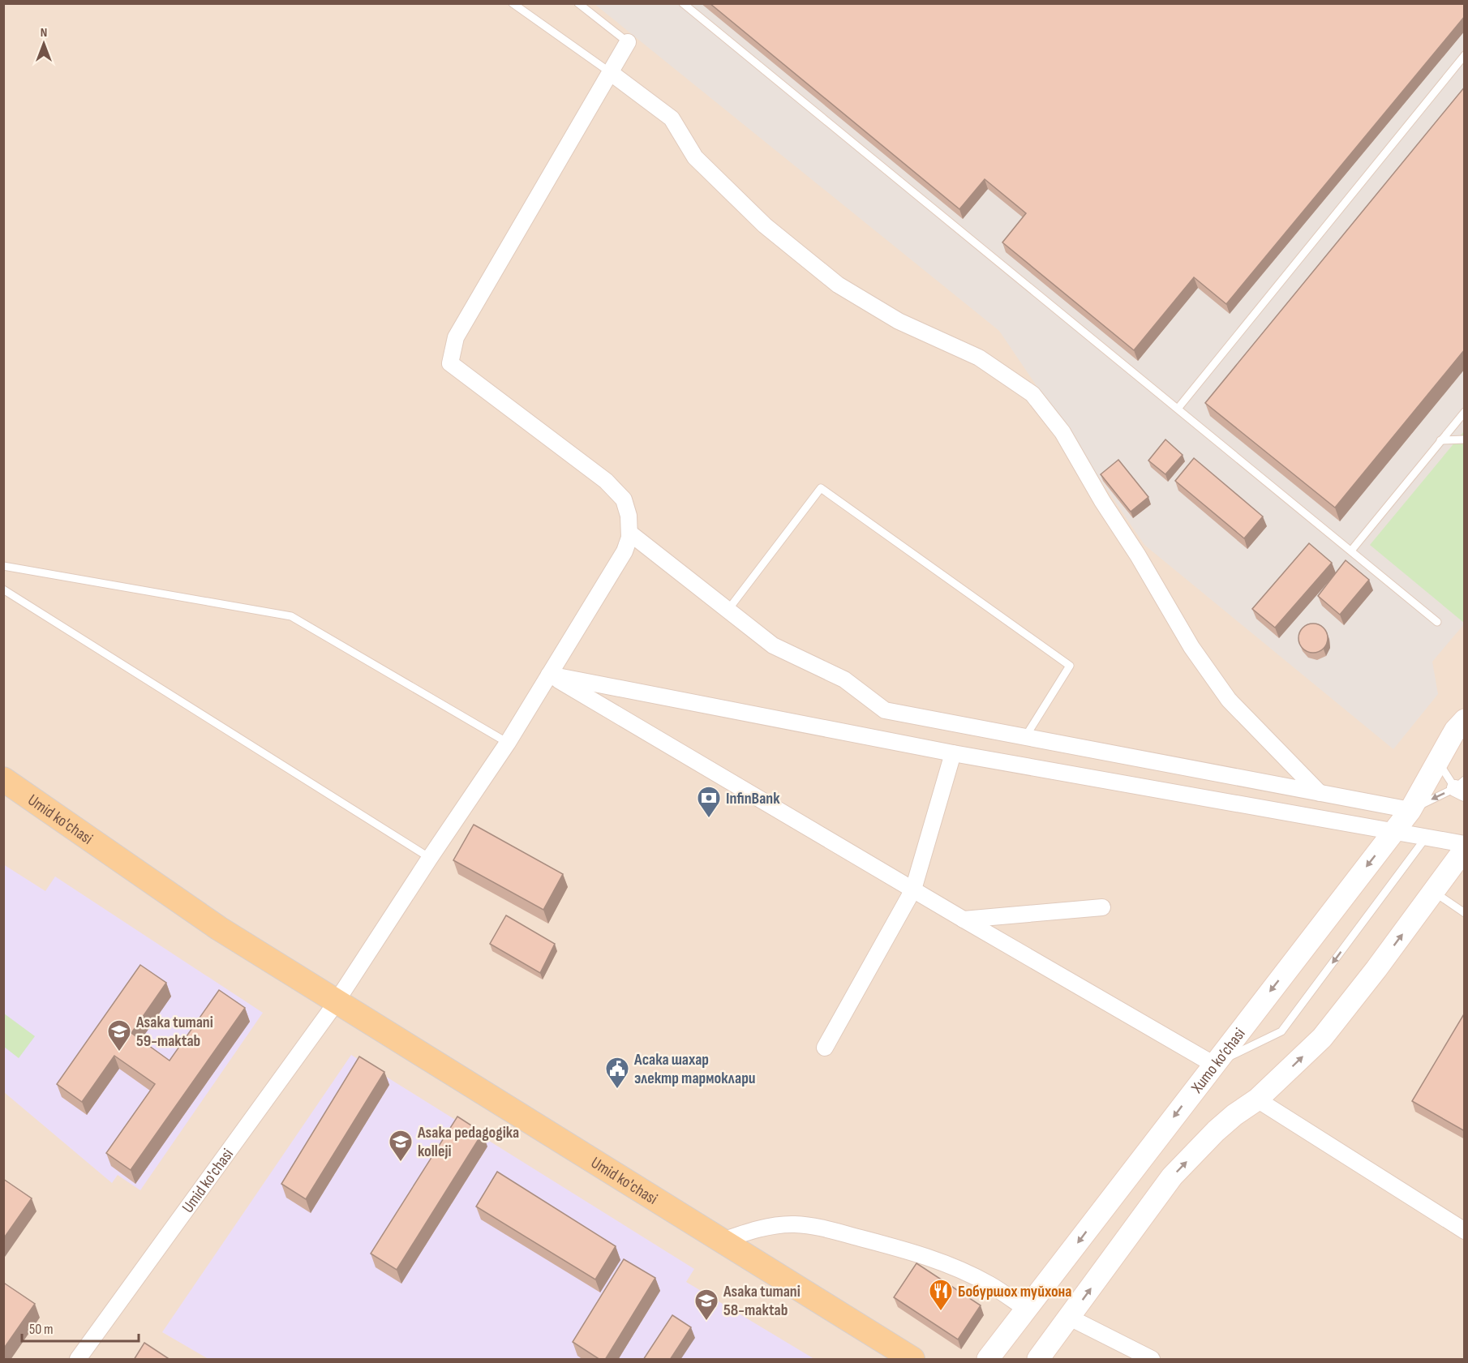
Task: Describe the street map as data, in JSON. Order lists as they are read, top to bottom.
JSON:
{
  "streets": {
    "main road": ["Umid ko'chasi", "Xumo ko’chasi"]
  },
  "places": {
    "bank": ["InfinBank"],
    "school or university": ["Asaka tumani 59-maktab", "Asaka pedagogika kolleji", "Asaka tumani 58-maktab"],
    "public building": ["Асака шахар электр тармоклари"],
    "restaurant": ["Бобуршох туйхона"]
  },
  "scale_bar": "50 m",
  "north": "top"
}
